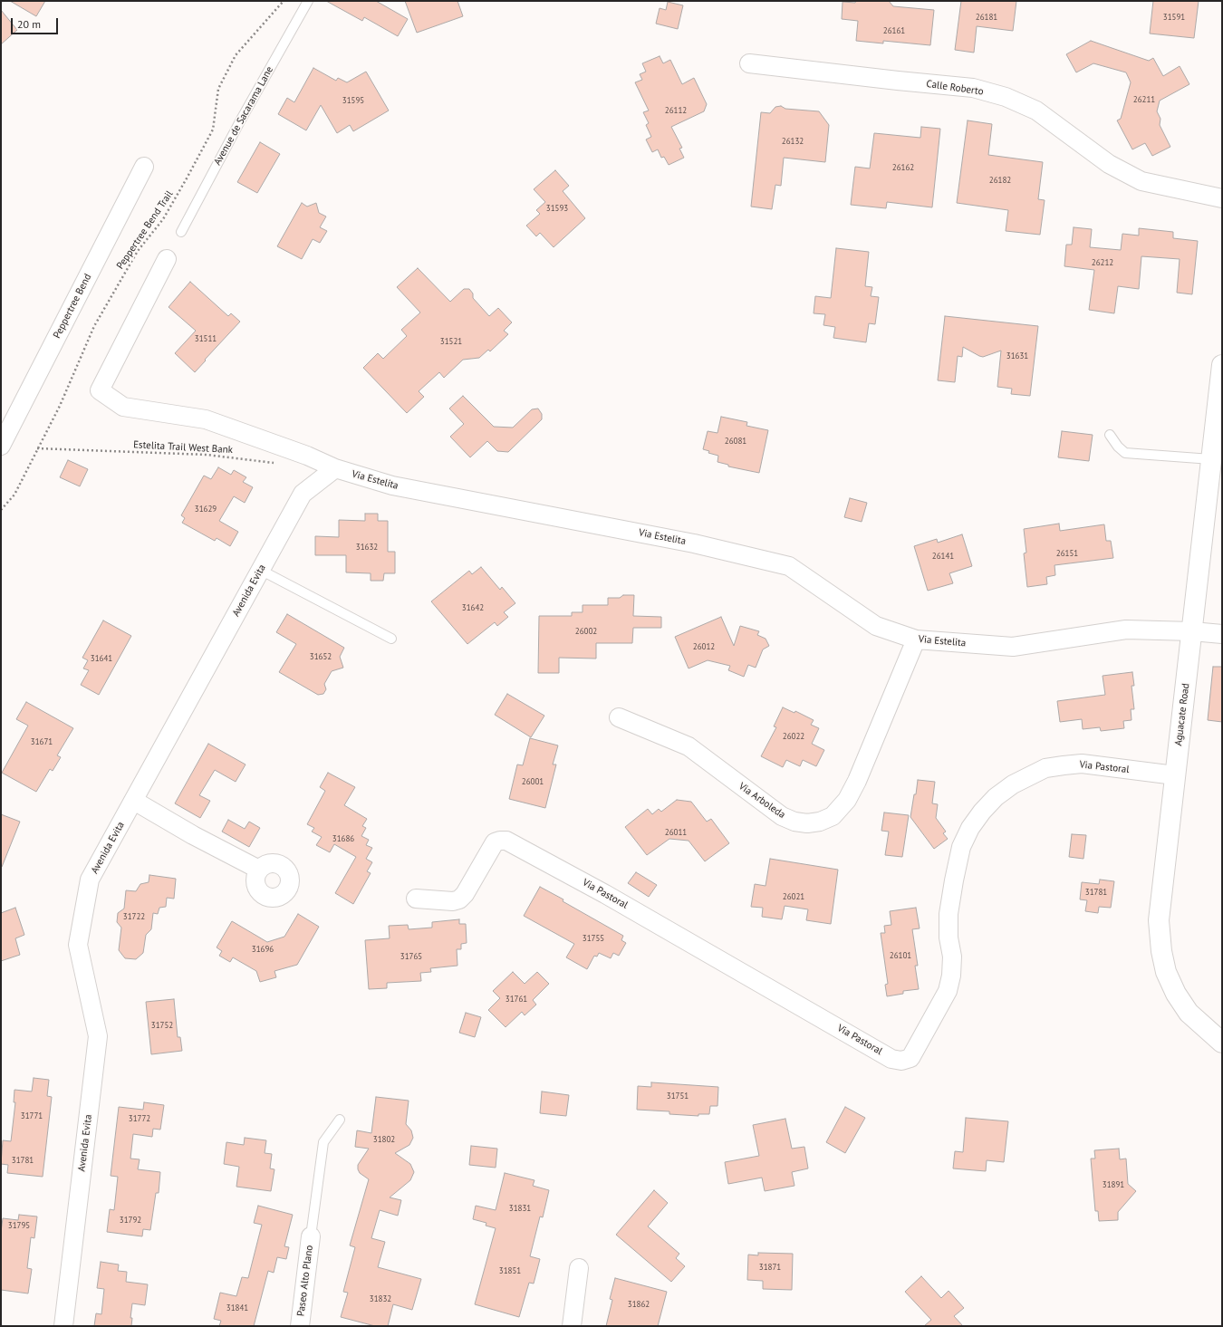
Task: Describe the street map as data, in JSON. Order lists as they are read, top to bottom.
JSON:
{
  "streets": {
    "street": [
      "Calle Roberto",
      "Peppertree Bend",
      "Via Estelita",
      "Avenida Evita",
      "Aguacate Road",
      "Via Pastoral",
      "Via Arboleda",
      "Paseo Alto Plano"
    ],
    "lane": ["Avenue de Sacarama Lane"],
    "path": ["Peppertree Bend Trail", "Estelita Trail West Bank"]
  },
  "crossings": [
    ["Peppertree Bend Trail", "Estelita Trail West Bank"],
    ["Via Estelita", "Avenida Evita"],
    ["Via Estelita", "Aguacate Road"],
    ["Via Estelita", "Via Arboleda"],
    ["Aguacate Road", "Via Pastoral"]
  ],
  "house_numbers": [
    "26181",
    "31591",
    "26161",
    "26211",
    "31595",
    "26112",
    "26132",
    "26162",
    "26182",
    "31593",
    "26212",
    "31511",
    "31521",
    "31631",
    "26081",
    "31629",
    "31632",
    "26151",
    "26141",
    "31642",
    "26002",
    "26012",
    "31652",
    "31641",
    "26022",
    "31671",
    "26001",
    "26011",
    "31686",
    "31781",
    "26021",
    "31722",
    "31755",
    "31696",
    "26101",
    "31765",
    "31761",
    "31752",
    "31751",
    "31771",
    "31772",
    "31802",
    "31781",
    "31891",
    "31831",
    "31792",
    "31795",
    "31871",
    "31851",
    "31832",
    "31862",
    "31841"
  ],
  "scale_bar": "20 m"
}
